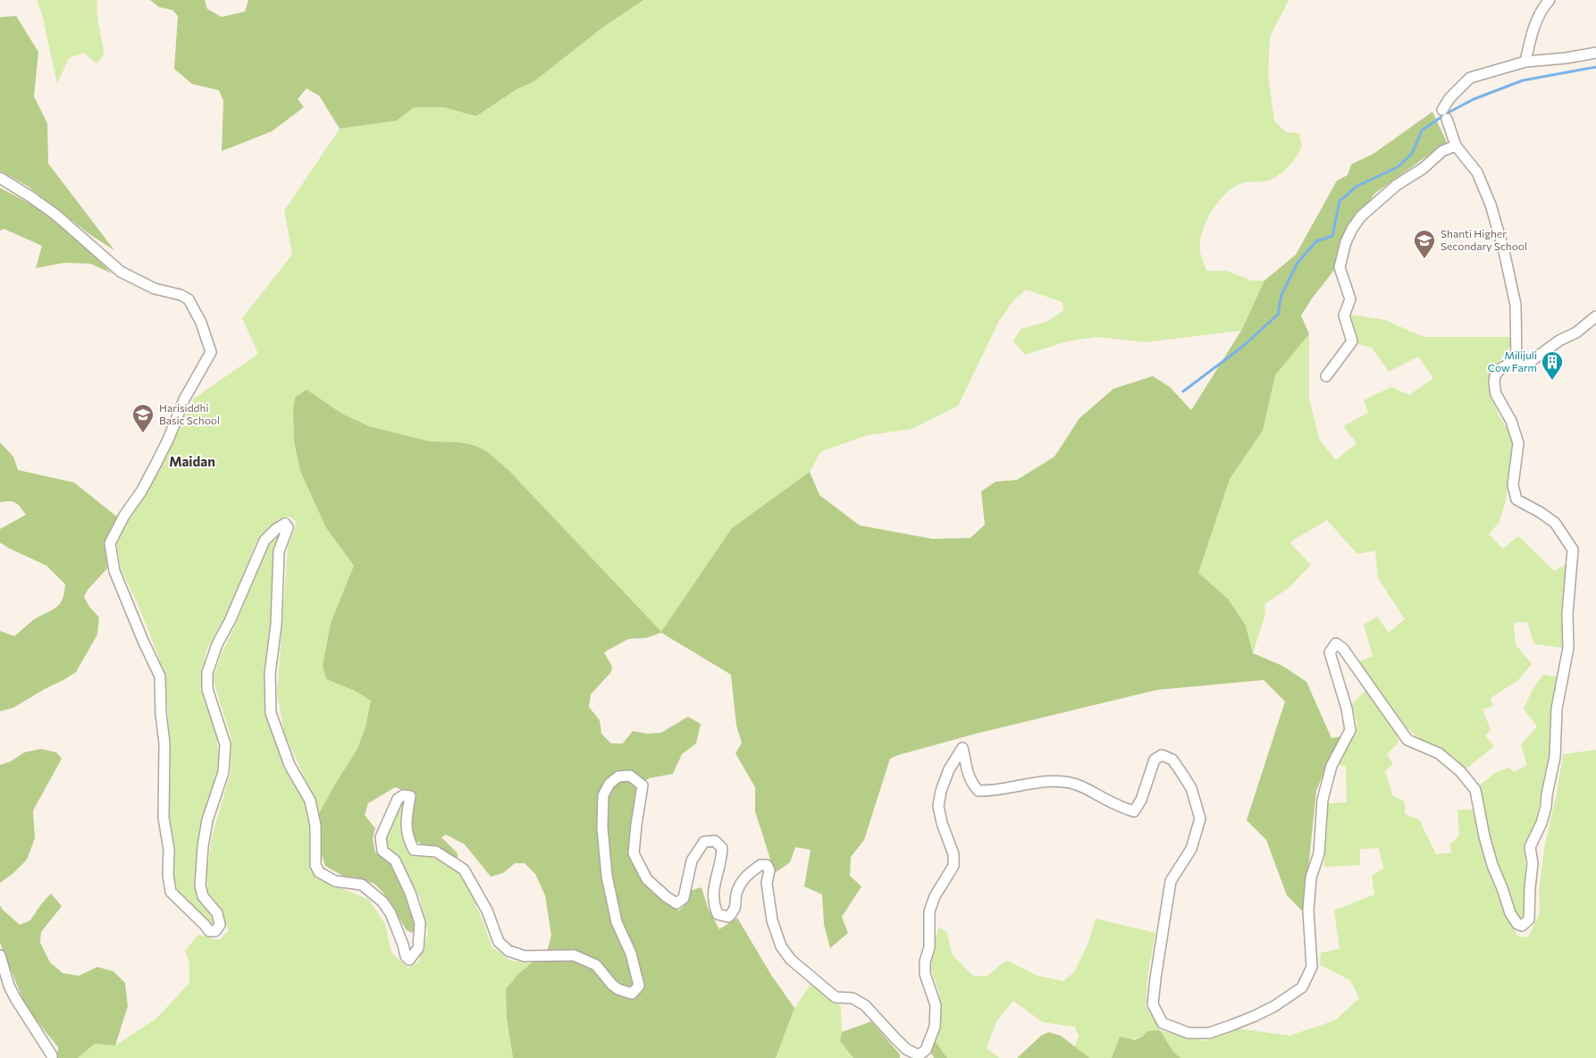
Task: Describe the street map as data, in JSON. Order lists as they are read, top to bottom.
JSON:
{
  "districts": ["Maidan"],
  "places": {
    "school or university": ["Shanti Higher Secondary School", "Harisiddhi Basic School"],
    "building": ["Milijuli Cow Farm"]
  }
}
